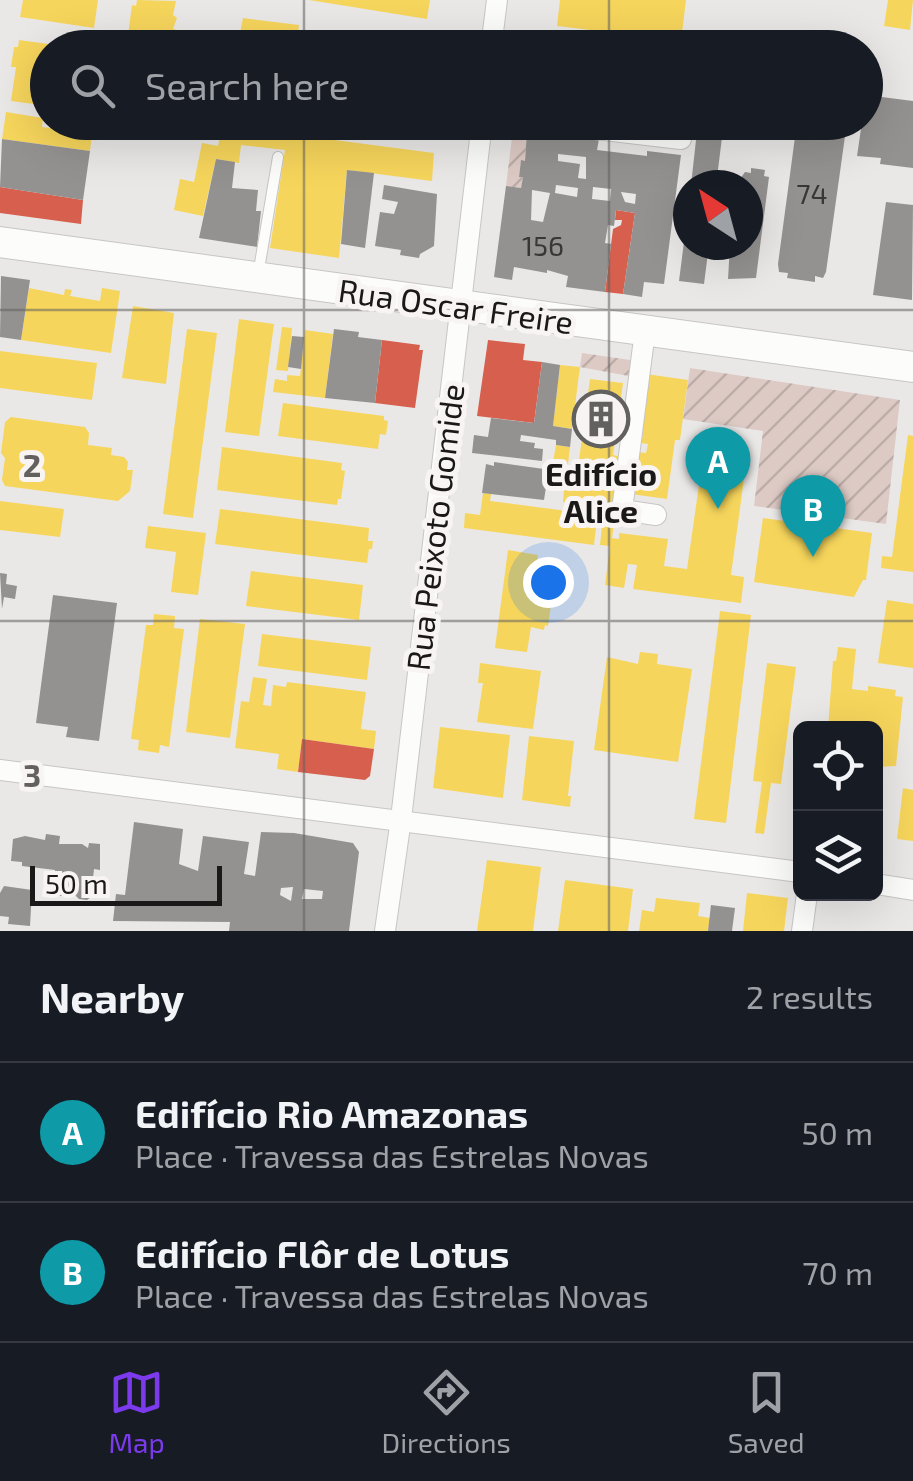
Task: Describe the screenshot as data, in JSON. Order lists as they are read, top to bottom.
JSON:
{
  "streets": {
    "street": ["Rua Oscar Freire", "Rua Peixoto Gomide"]
  },
  "crossings": [
    ["Rua Oscar Freire", "Rua Peixoto Gomide"]
  ],
  "places": {
    "building": ["Edifício Alice"]
  },
  "house_numbers": ["74", "156"],
  "scale_bar": "50 m",
  "north": "top left",
  "page": {
    "search": "Search here",
    "pins": ["A", "B"],
    "scale": "50 m",
    "heading": ["Nearby", "2 results"],
    "list": [
      {
        "mark": "A",
        "name": "Edifício Rio Amazonas",
        "note": "Place · Travessa das Estrelas Novas",
        "value": "50 m"
      },
      {
        "mark": "B",
        "name": "Edifício Flôr de Lotus",
        "note": "Place · Travessa das Estrelas Novas",
        "value": "70 m"
      }
    ],
    "nav": ["Map", "Directions", "Saved"]
  },
  "grid": {
    "rows": ["2", "3"]
  }
}
